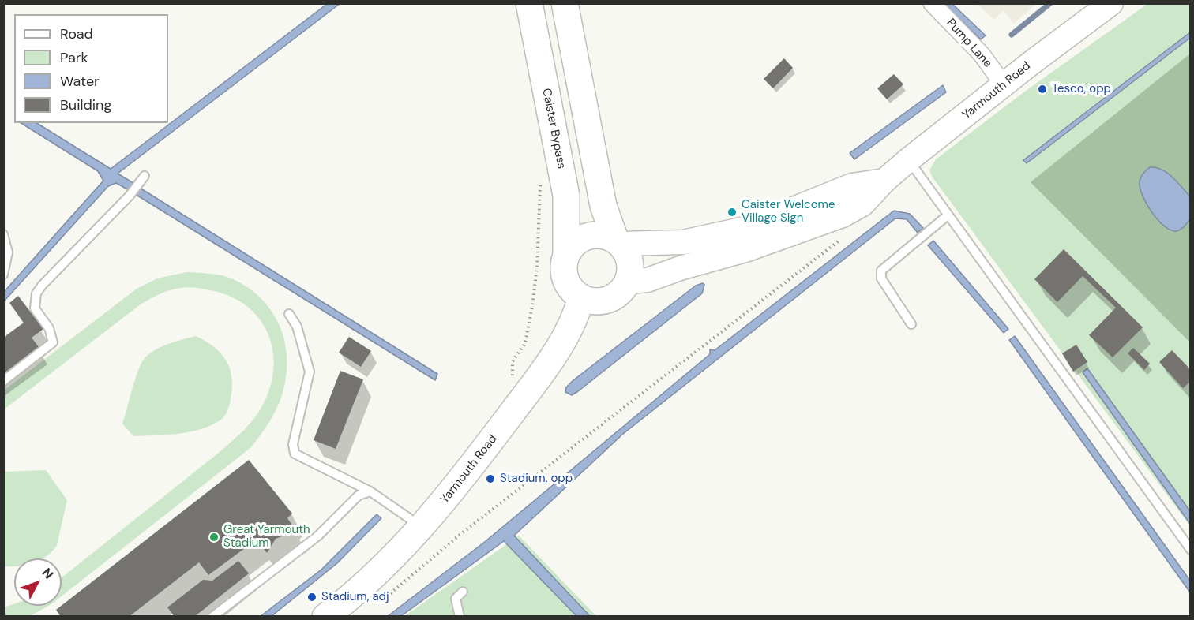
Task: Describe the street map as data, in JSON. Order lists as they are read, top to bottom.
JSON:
{
  "streets": {
    "main road": ["Yarmouth Road", "Caister Bypass"],
    "street": ["Pump Lane"]
  },
  "crossings": [
    ["Pump Lane", "Yarmouth Road"],
    ["Yarmouth Road", "Caister Bypass"]
  ],
  "places": [
    "Tesco, opp",
    "Caister Welcome Village Sign",
    "Stadium, opp",
    "Great Yarmouth Stadium",
    "Stadium, adj"
  ],
  "legend": [
    "Road",
    "Park",
    "Water",
    "Building"
  ],
  "north": "top right"
}
